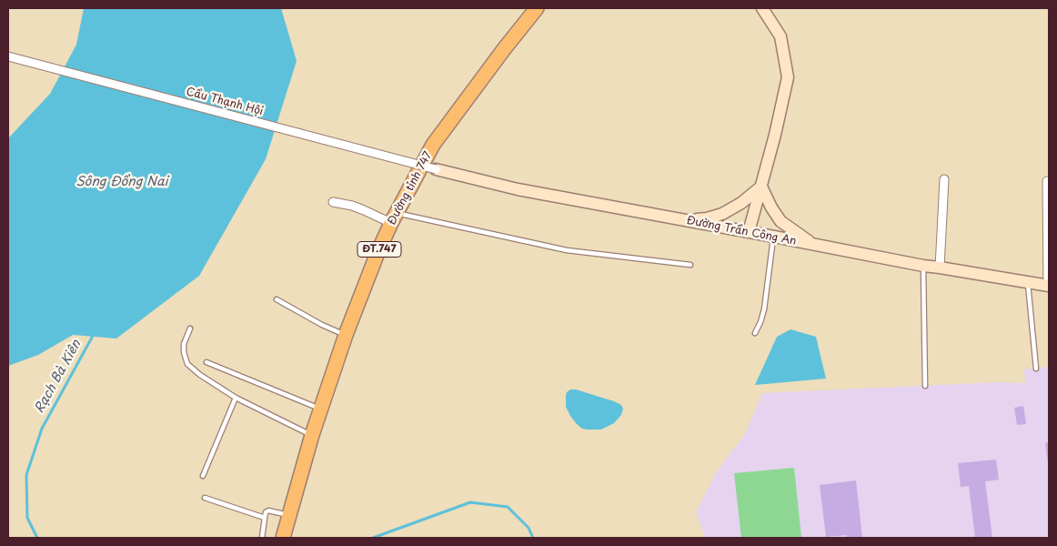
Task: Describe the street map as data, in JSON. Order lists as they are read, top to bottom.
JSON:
{
  "streets": {
    "main road": ["Đường tỉnh 747", "ĐT.747"],
    "street": ["Cầu Thạnh Hội", "Đường Trần Công An"]
  },
  "crossings": [
    ["Cầu Thạnh Hội", "Đường Trần Công An"],
    ["Đường tỉnh 747", "ĐT.747"]
  ],
  "water": ["Sông Đồng Nai", "Rạch Bà Kiên"]
}
